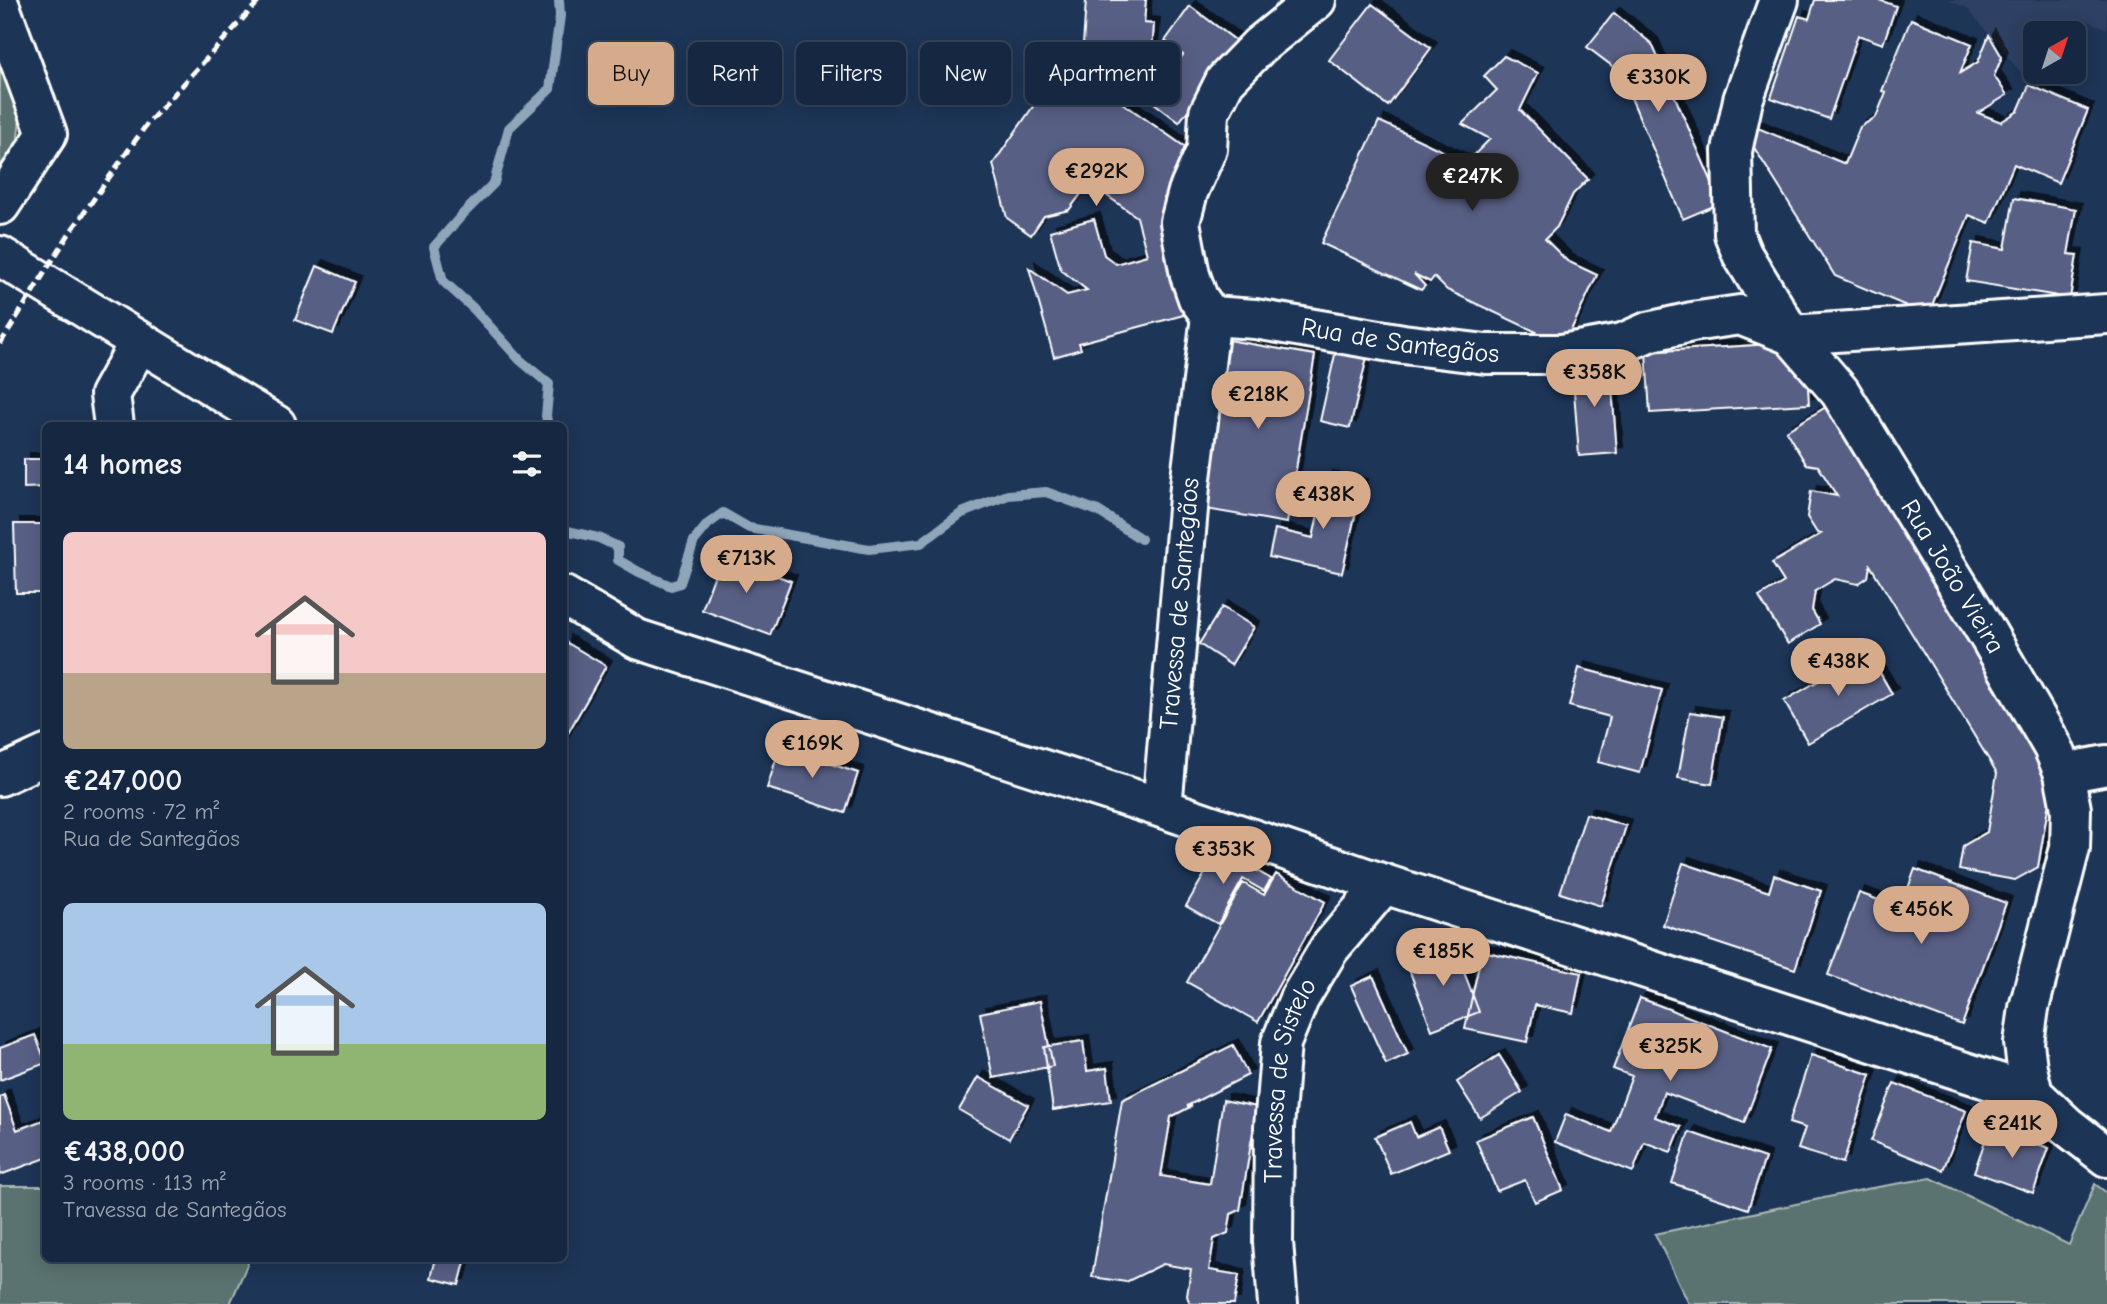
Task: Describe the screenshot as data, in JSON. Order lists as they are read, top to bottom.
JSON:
{
  "streets": {
    "street": [
      "Rua de Santegãos",
      "Rua João Vieira",
      "Travessa de Santegãos",
      "Travessa de Sistelo"
    ]
  },
  "crossings": [
    ["Rua de Santegãos", "Rua João Vieira"],
    ["Rua de Santegãos", "Travessa de Santegãos"]
  ],
  "north": "top right",
  "page": {
    "chip": [
      "Buy",
      "Rent",
      "Filters",
      "New",
      "Apartment"
    ],
    "price": [
      "€330K",
      "€292K",
      "€247K",
      "€358K",
      "€218K",
      "€438K",
      "€713K",
      "€438K",
      "€169K",
      "€353K",
      "€456K",
      "€185K",
      "€325K",
      "€241K"
    ],
    "heading": "14 homes",
    "list": [
      {
        "name": "€247,000",
        "note": "2 rooms · 72 m² · Rua de Santegãos"
      },
      {
        "name": "€438,000",
        "note": "3 rooms · 113 m² · Travessa de Santegãos"
      }
    ]
  }
}
